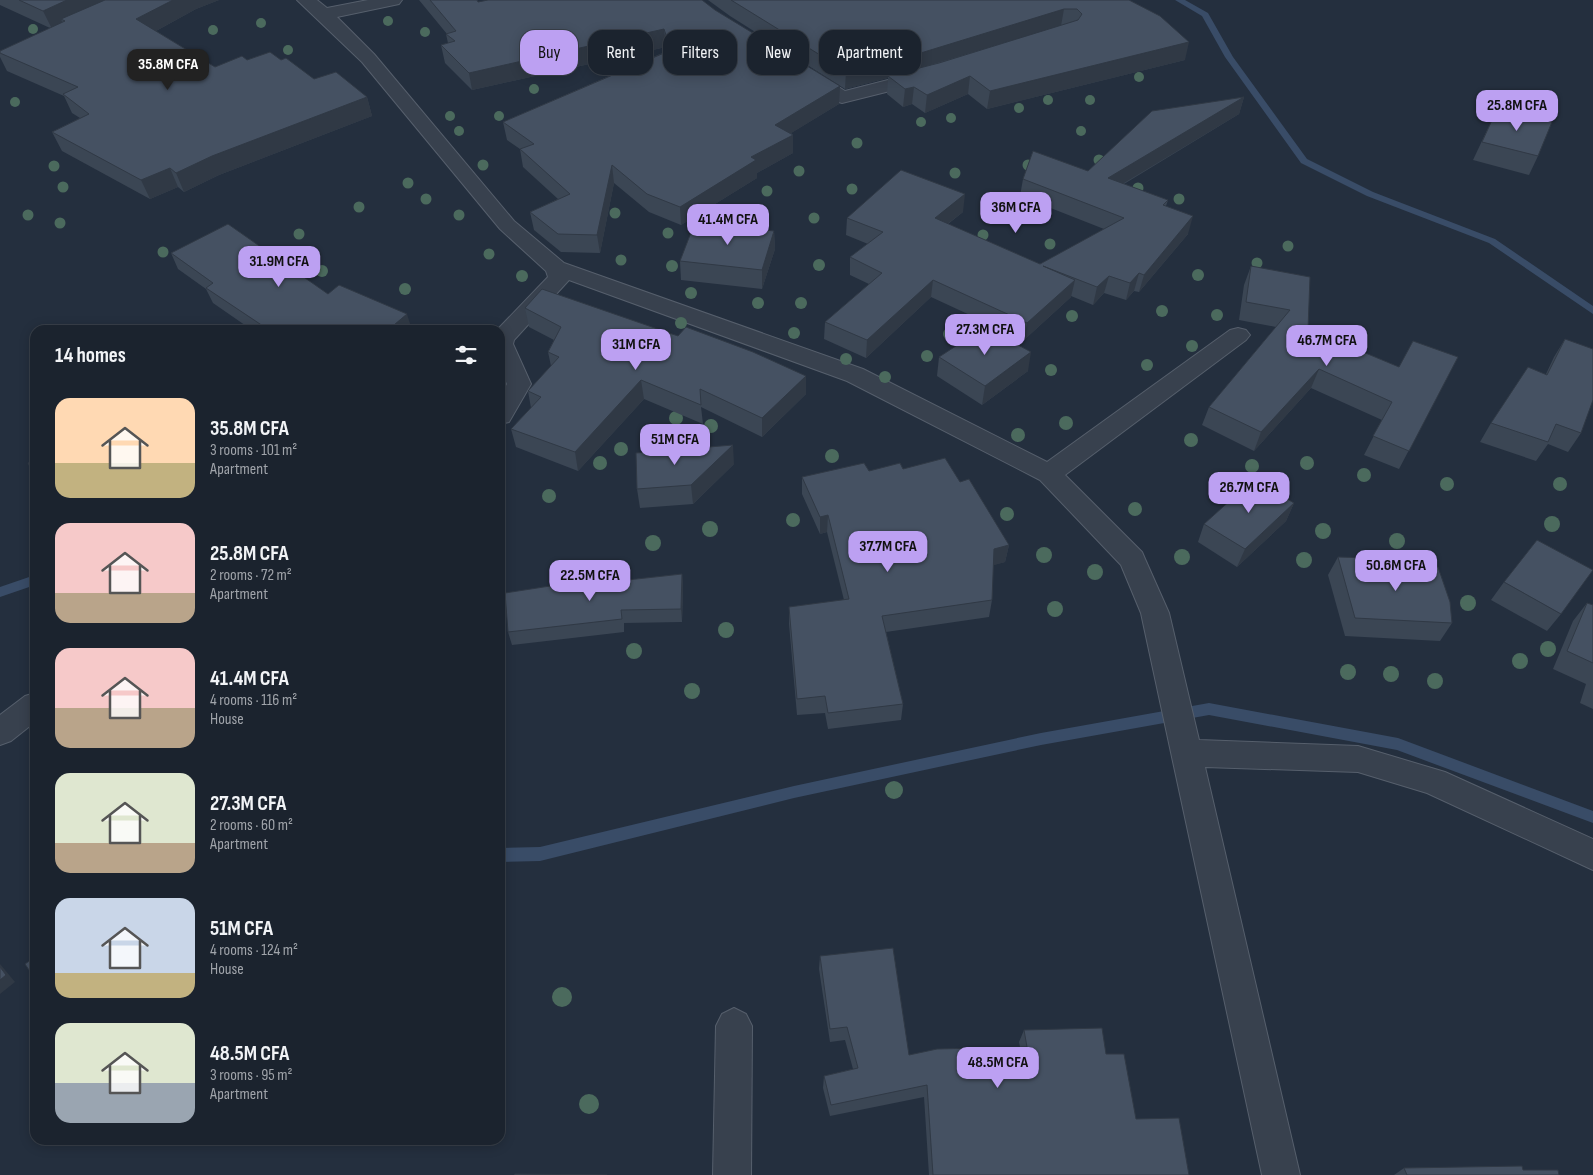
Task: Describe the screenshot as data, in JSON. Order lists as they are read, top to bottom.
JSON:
{
  "page": {
    "chip": [
      "Buy",
      "Rent",
      "Filters",
      "New",
      "Apartment"
    ],
    "price": [
      "35.8M CFA",
      "25.8M CFA",
      "36M CFA",
      "41.4M CFA",
      "31.9M CFA",
      "27.3M CFA",
      "46.7M CFA",
      "31M CFA",
      "51M CFA",
      "26.7M CFA",
      "37.7M CFA",
      "50.6M CFA",
      "22.5M CFA",
      "48.5M CFA"
    ],
    "heading": "14 homes",
    "list": [
      {
        "name": "35.8M CFA",
        "note": "3 rooms · 101 m² · Apartment"
      },
      {
        "name": "25.8M CFA",
        "note": "2 rooms · 72 m² · Apartment"
      },
      {
        "name": "41.4M CFA",
        "note": "4 rooms · 116 m² · House"
      },
      {
        "name": "27.3M CFA",
        "note": "2 rooms · 60 m² · Apartment"
      },
      {
        "name": "51M CFA",
        "note": "4 rooms · 124 m² · House"
      },
      {
        "name": "48.5M CFA",
        "note": "3 rooms · 95 m² · Apartment"
      }
    ]
  }
}
